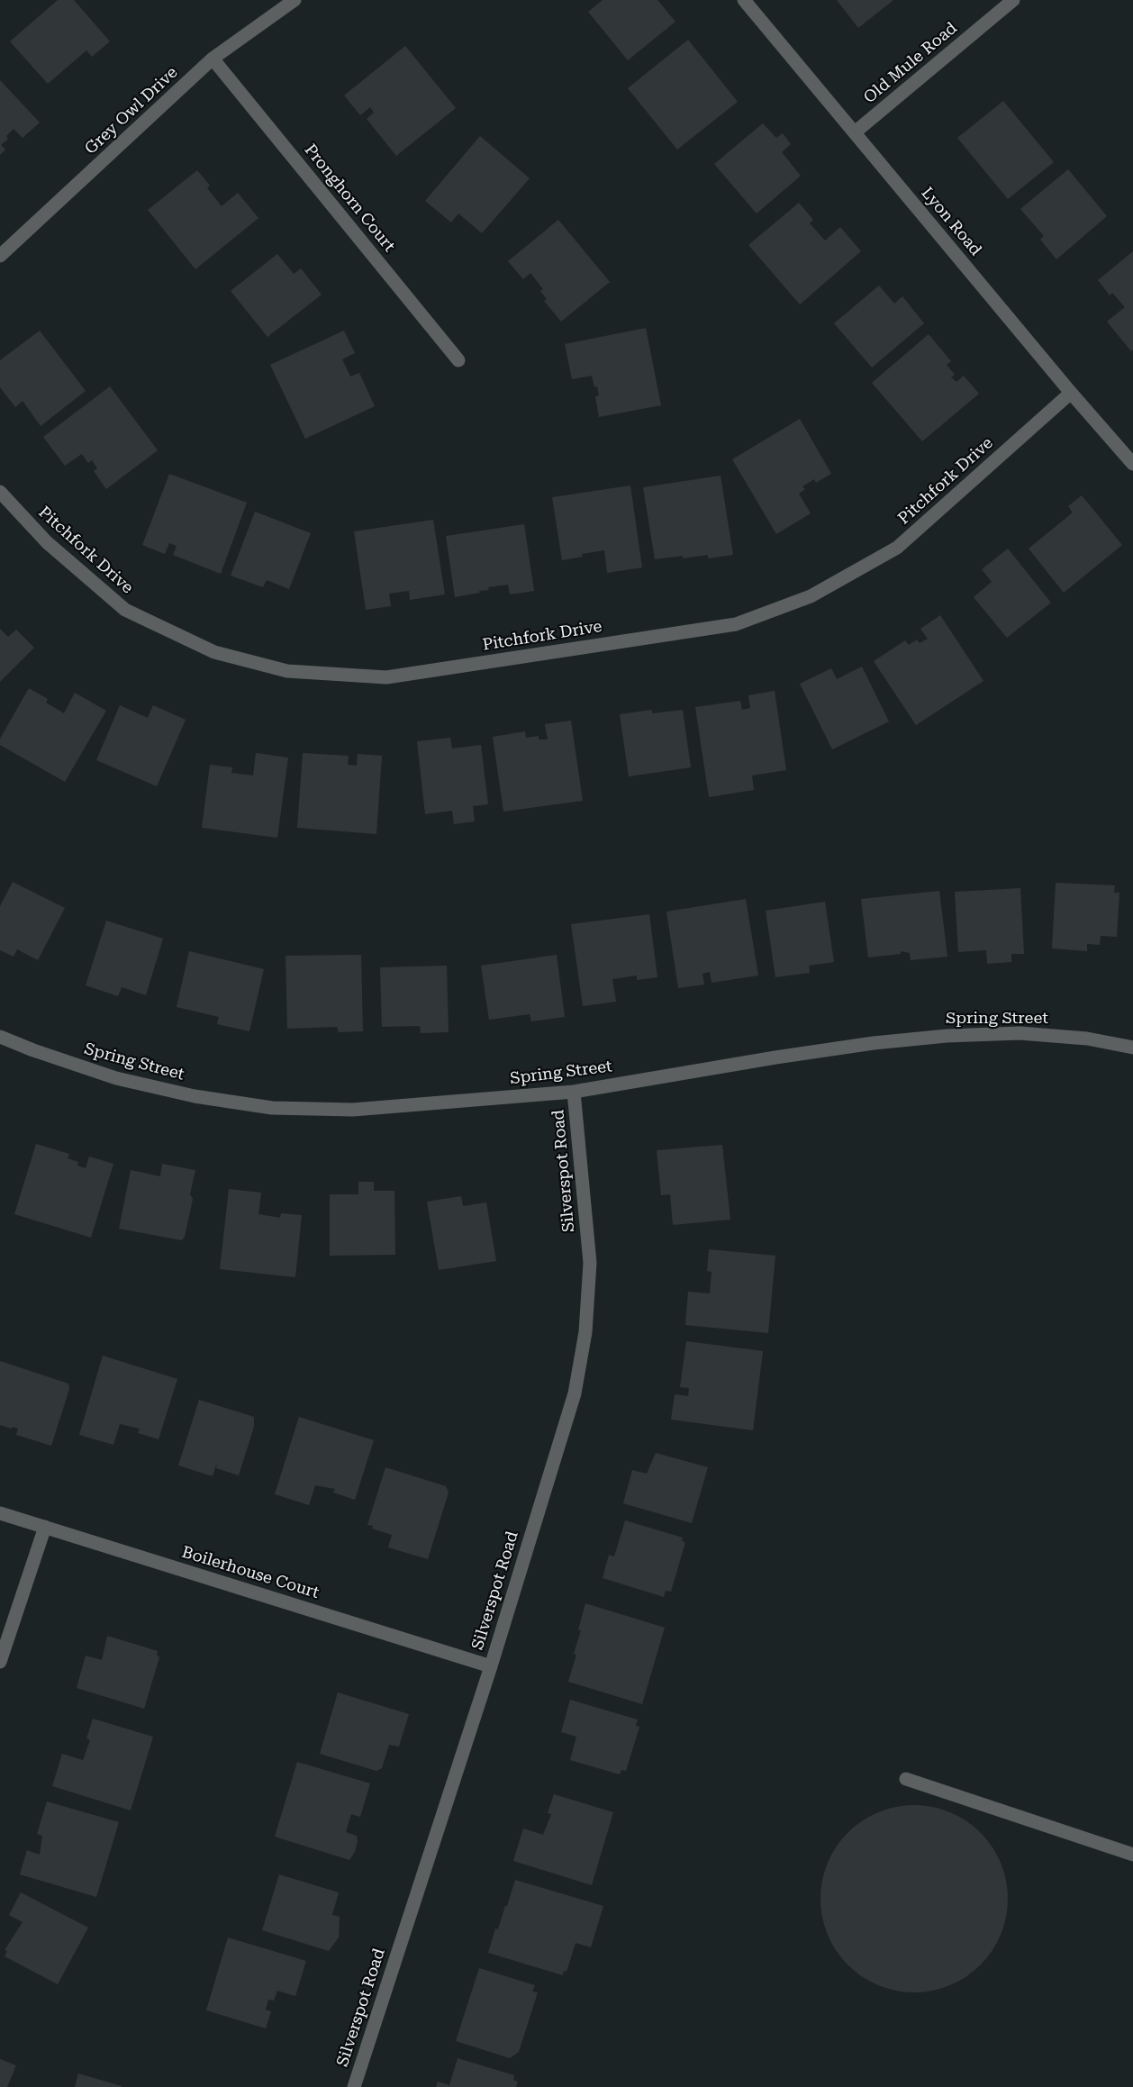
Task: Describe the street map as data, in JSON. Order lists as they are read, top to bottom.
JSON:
{
  "streets": {
    "street": [
      "Old Mule Road",
      "Grey Owl Drive",
      "Pronghorn Court",
      "Lyon Road",
      "Pitchfork Drive",
      "Spring Street",
      "Silverspot Road",
      "Boilerhouse Court"
    ]
  },
  "crossings": [
    ["Old Mule Road", "Lyon Road"],
    ["Grey Owl Drive", "Pronghorn Court"],
    ["Lyon Road", "Pitchfork Drive"],
    ["Spring Street", "Silverspot Road"],
    ["Silverspot Road", "Boilerhouse Court"]
  ]
}
